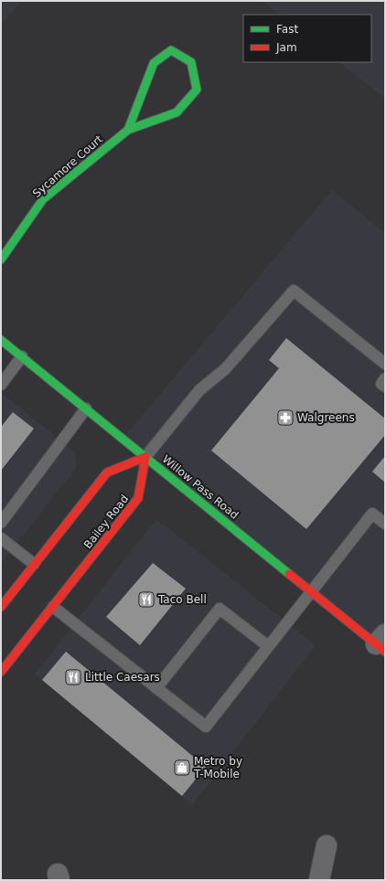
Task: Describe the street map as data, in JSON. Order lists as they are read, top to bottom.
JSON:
{
  "streets": {
    "main road": ["Sycamore Court", "Willow Pass Road", "Bailey Road"]
  },
  "crossings": [
    ["Willow Pass Road", "Bailey Road"]
  ],
  "places": {
    "pharmacy": ["Walgreens"],
    "restaurant": ["Taco Bell", "Little Caesars"],
    "shop": ["Metro by T-Mobile"]
  },
  "legend": ["Fast", "Jam"]
}
